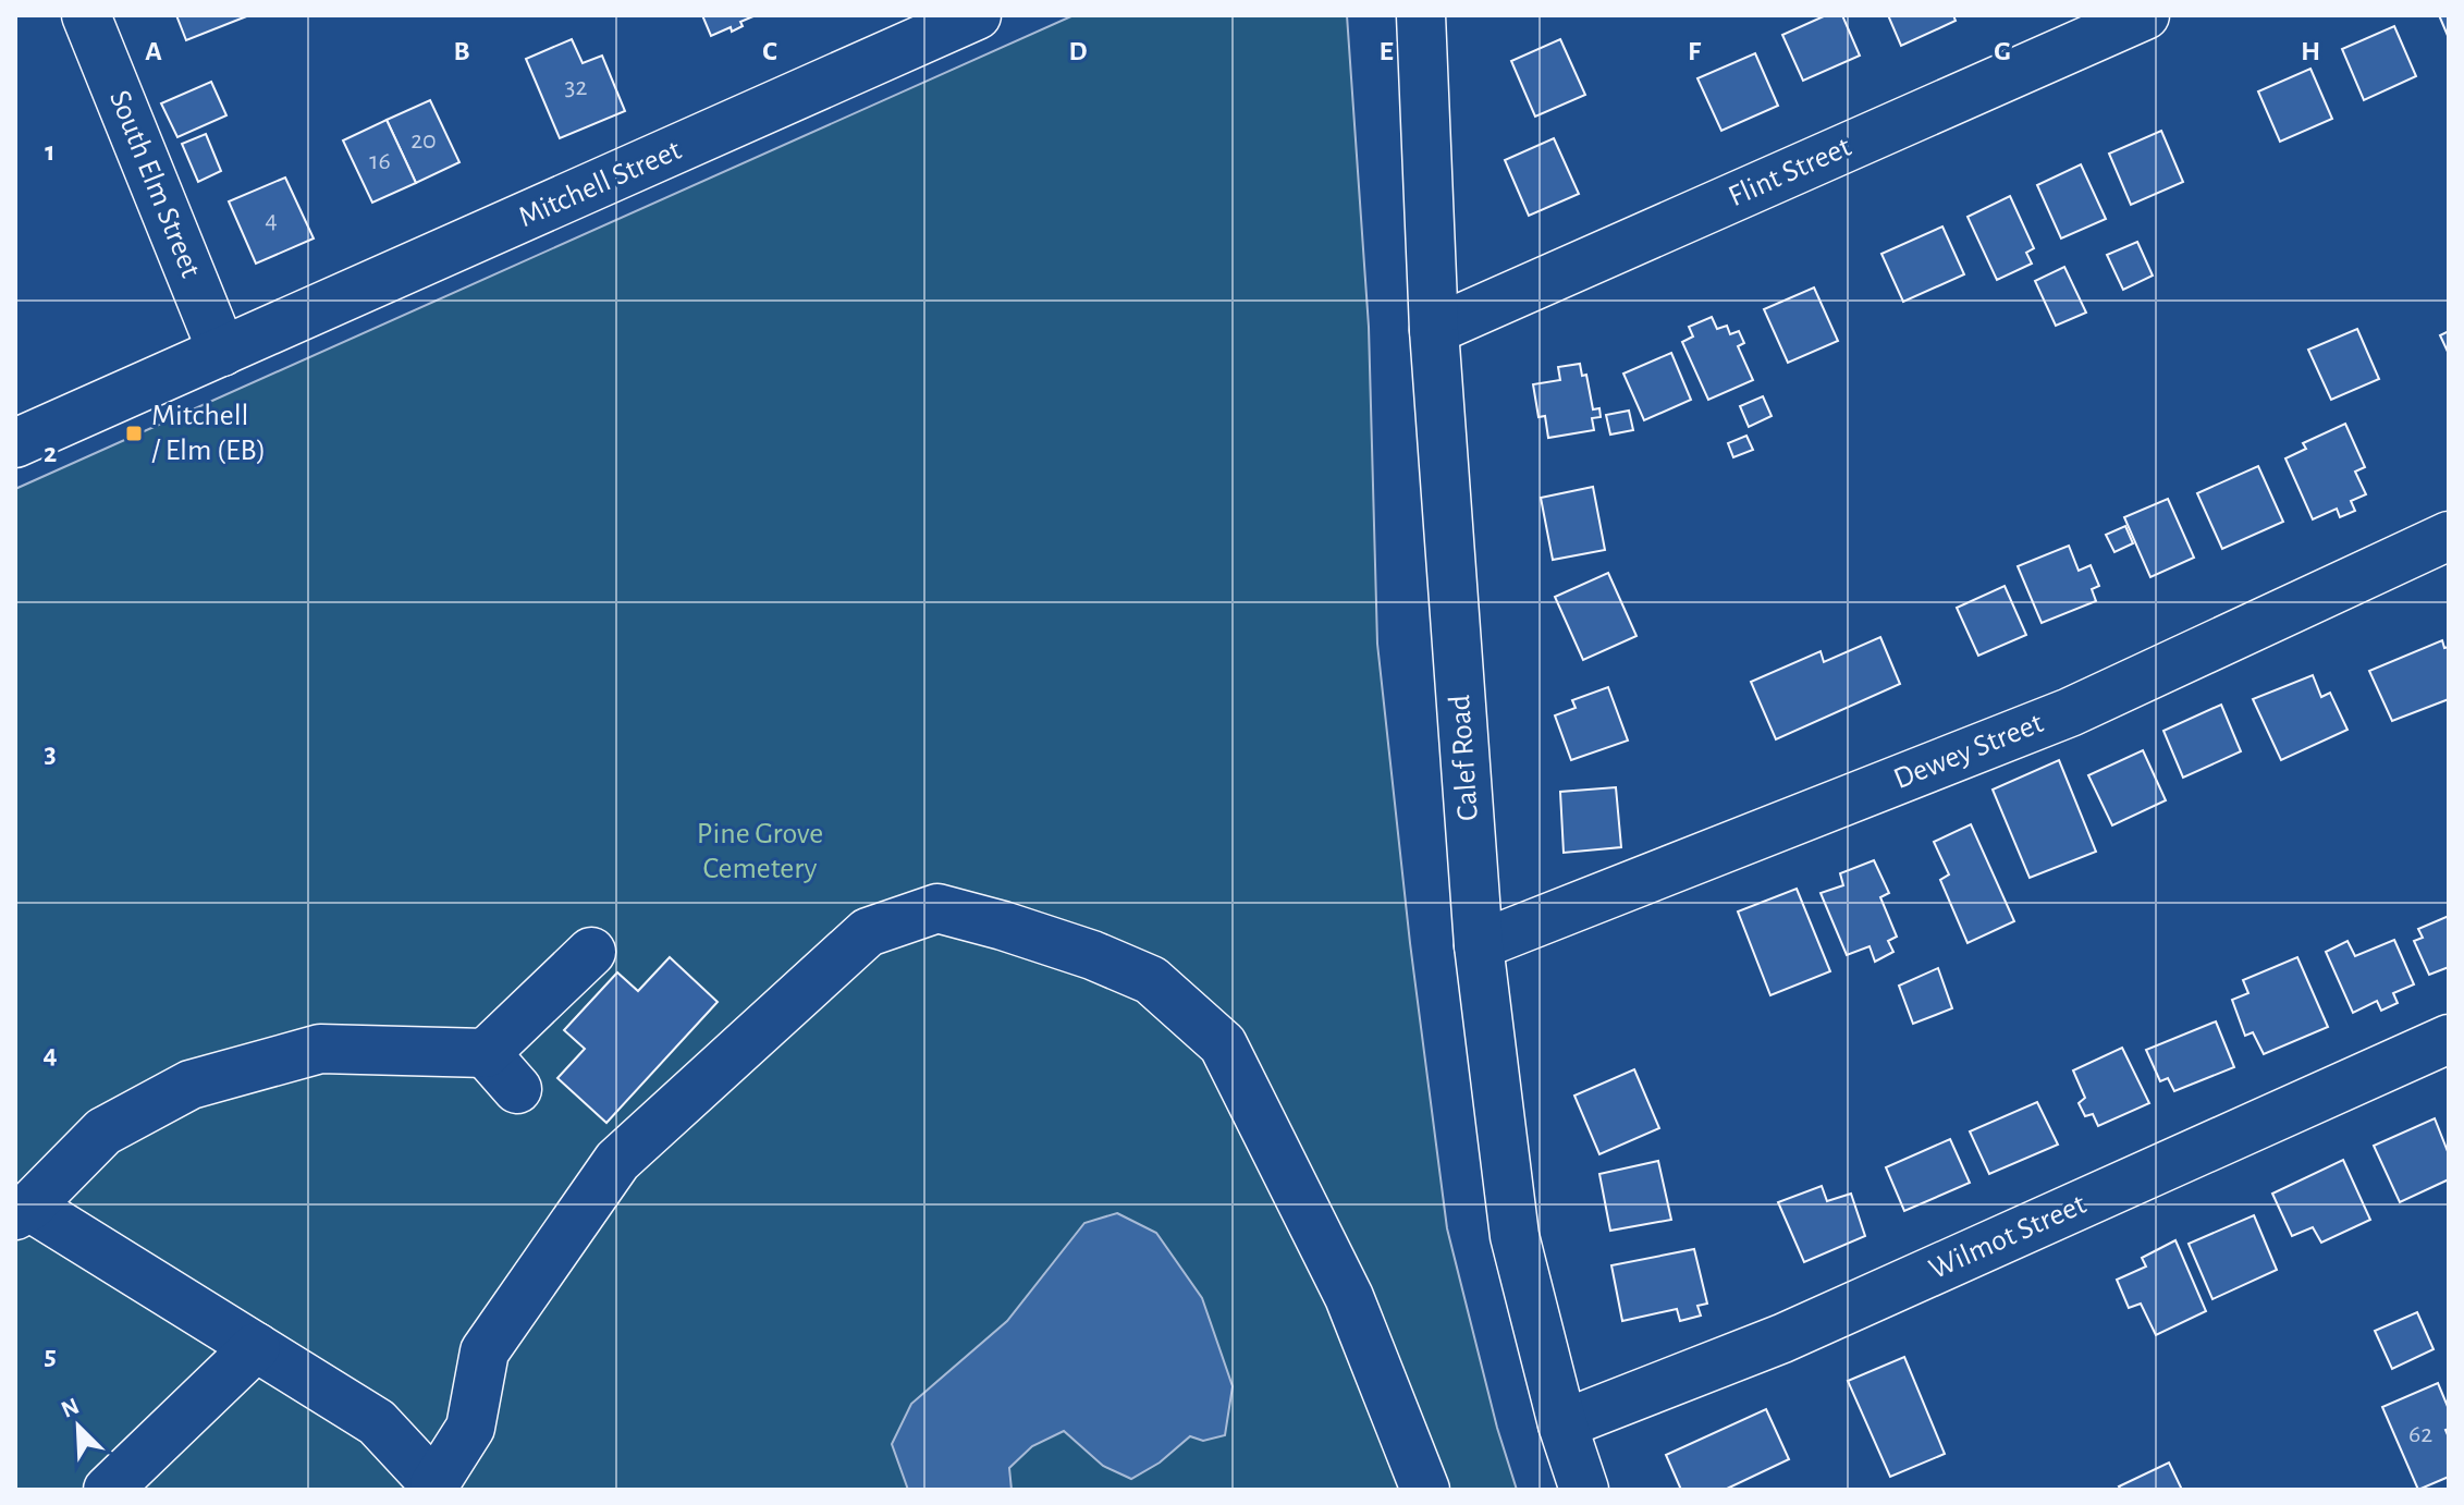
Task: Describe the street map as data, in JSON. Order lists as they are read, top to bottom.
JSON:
{
  "streets": {
    "street": [
      "Flint Street",
      "South Elm Street",
      "Mitchell Street",
      "Dewey Street",
      "Calef Road",
      "Wilmot Street"
    ]
  },
  "crossings": [
    ["Flint Street", "Calef Road"],
    ["South Elm Street", "Mitchell Street"],
    ["Dewey Street", "Calef Road"],
    ["Calef Road", "Wilmot Street"]
  ],
  "parks": ["Pine Grove Cemetery"],
  "places": {
    "transit": ["Mitchell / Elm (EB)"]
  },
  "house_numbers": [
    "32",
    "20",
    "16",
    "4",
    "62"
  ],
  "north": "top left",
  "grid": {
    "columns": [
      "A",
      "B",
      "C",
      "D",
      "E",
      "F",
      "G",
      "H"
    ],
    "rows": [
      "1",
      "2",
      "3",
      "4",
      "5"
    ]
  }
}
